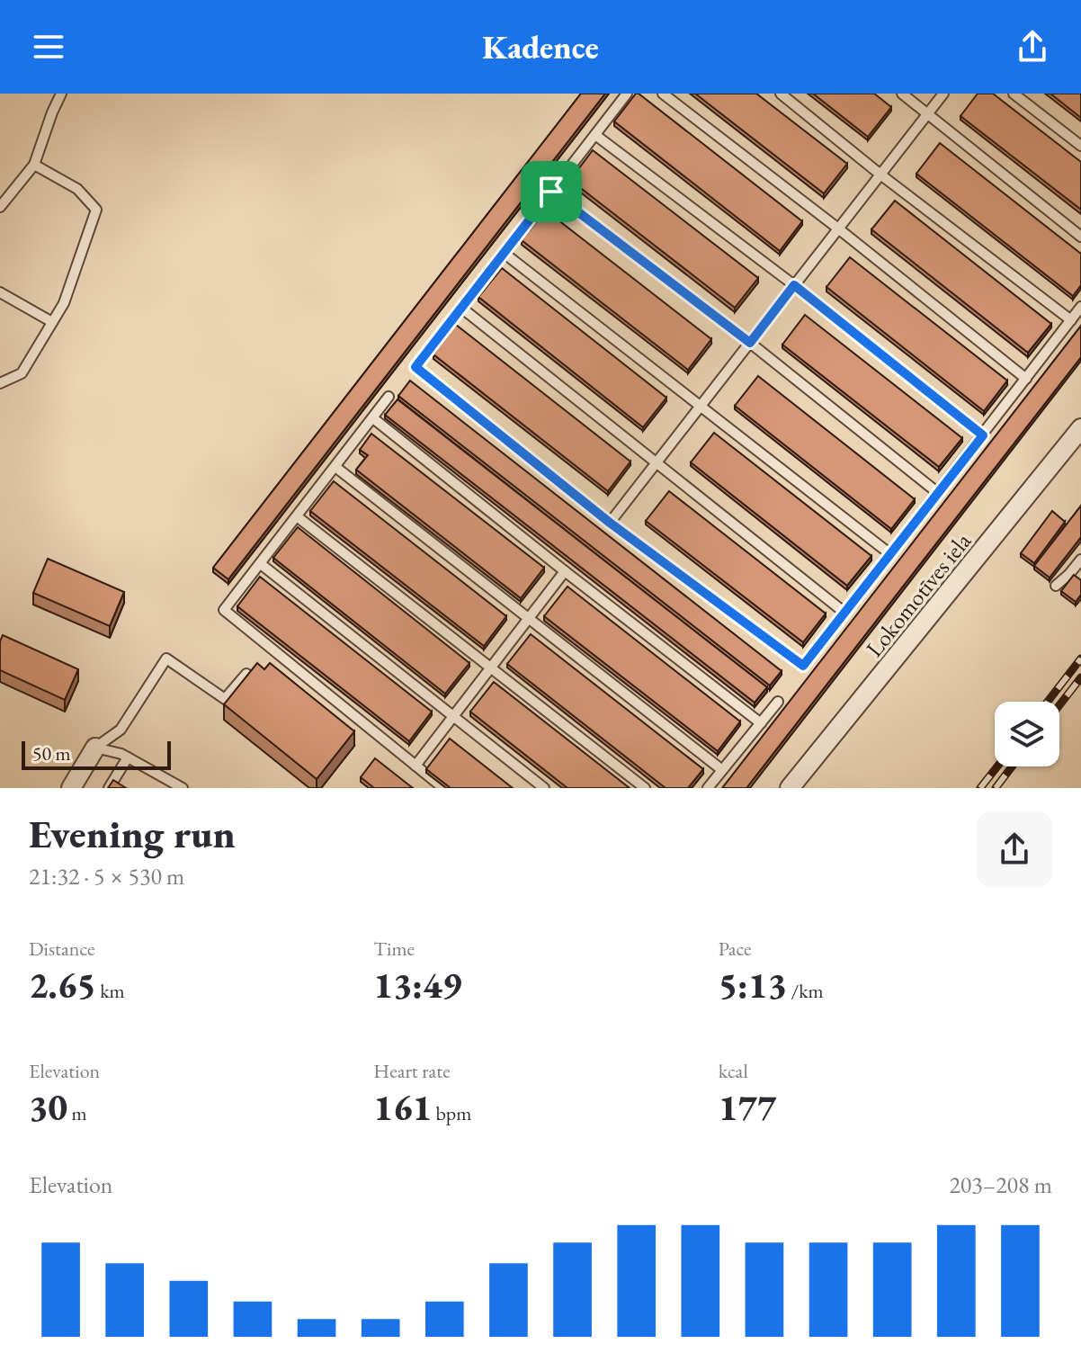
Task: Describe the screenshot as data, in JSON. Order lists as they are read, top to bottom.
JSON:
{
  "streets": {
    "street": ["Lokomotīves iela"]
  },
  "scale_bar": "50 m",
  "page": {
    "header": "Kadence",
    "scale": "50 m",
    "heading": ["Evening run", "21:32 · 5 × 530 m"],
    "stats": [
      ["Distance", "2.65 km"],
      ["Time", "13:49"],
      ["Pace", "5:13 /km"],
      ["Elevation", "30 m"],
      ["Heart rate", "161 bpm"],
      ["kcal", "177"]
    ],
    "chart": ["Elevation", "203–208 m"]
  }
}
